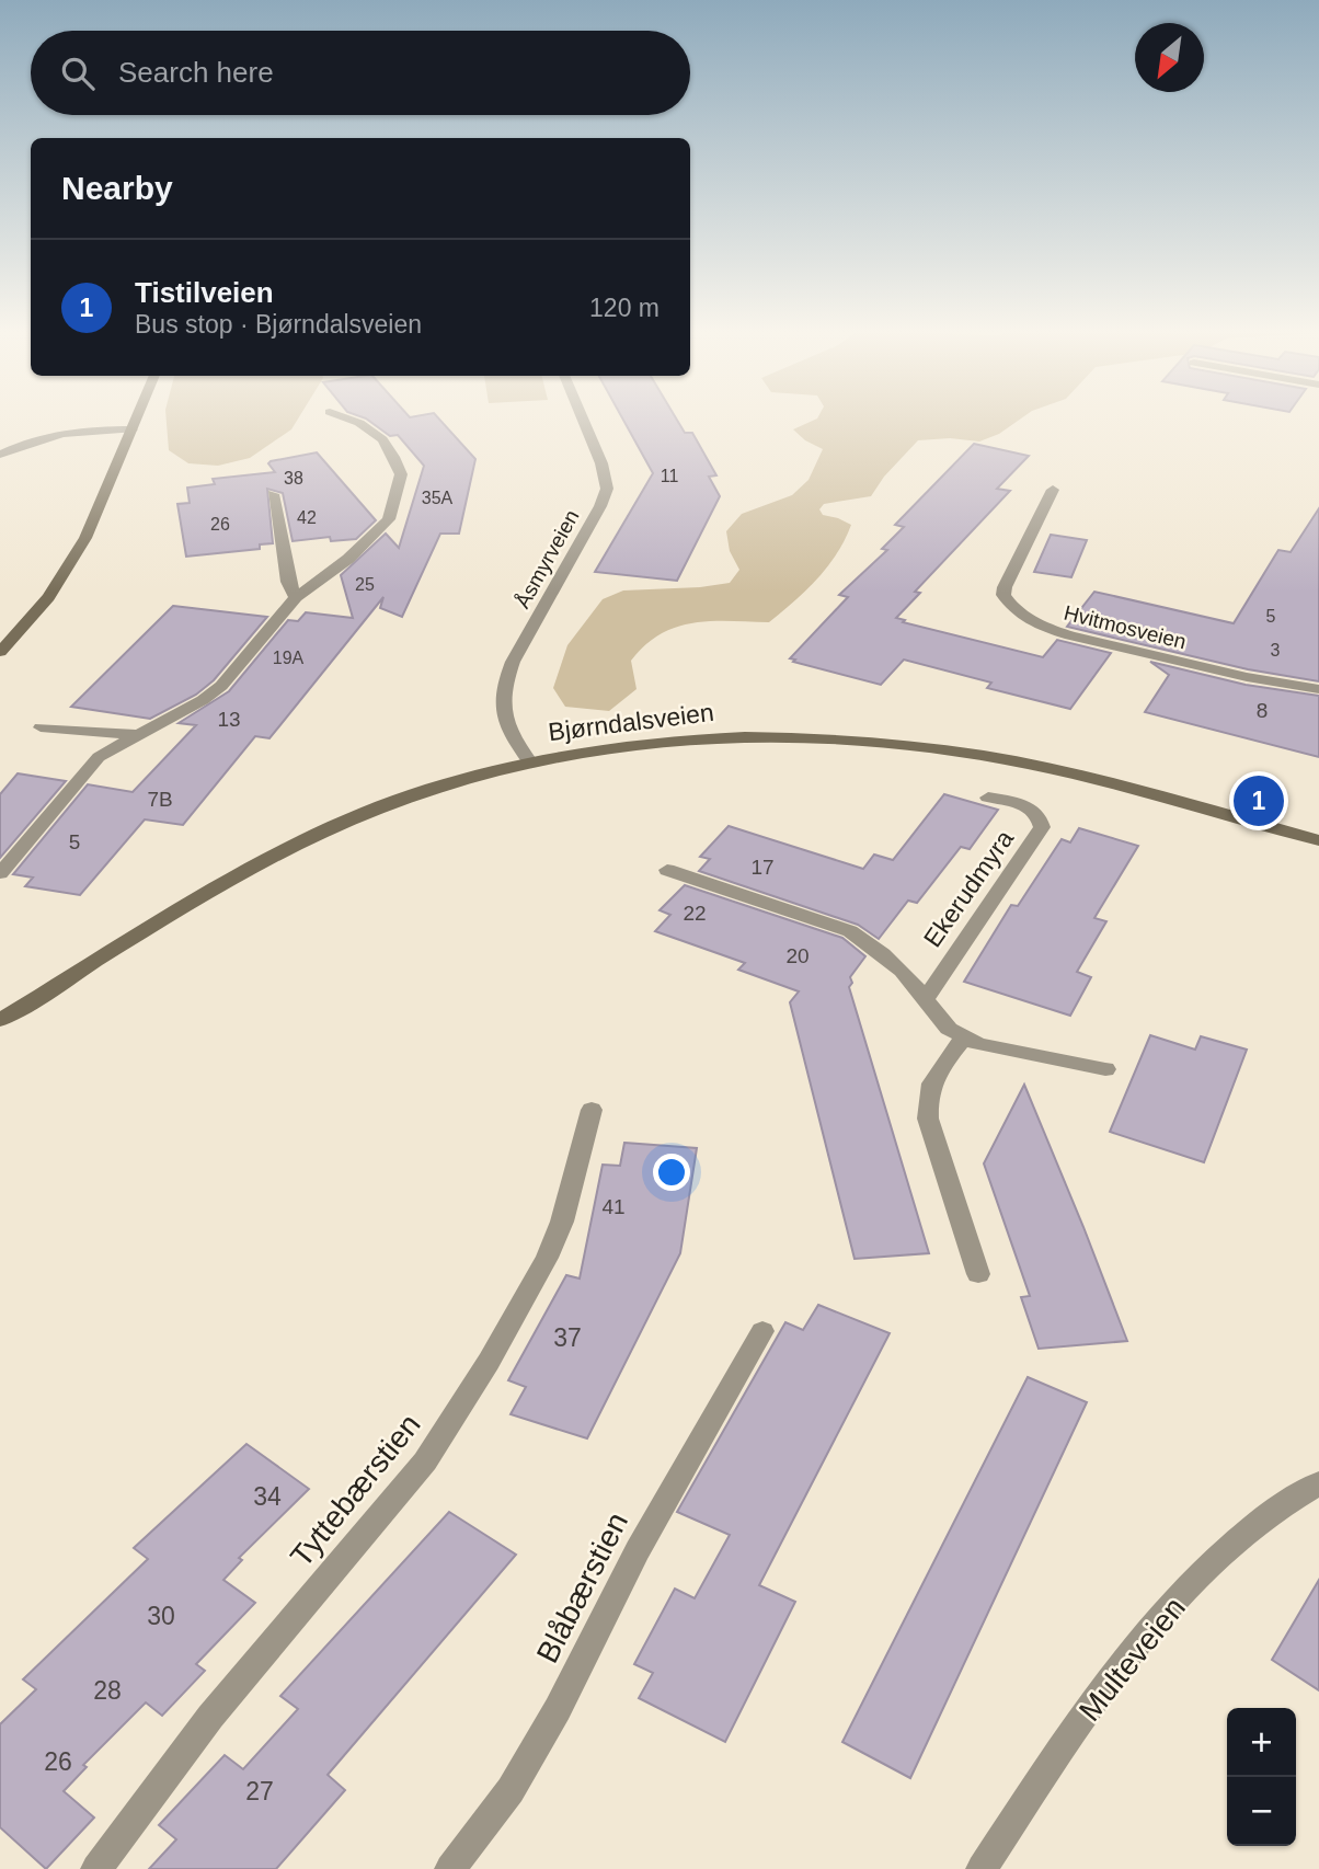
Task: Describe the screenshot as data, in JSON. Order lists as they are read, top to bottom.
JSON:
{
  "streets": {
    "street": [
      "Åsmyrveien",
      "Hvitmosveien",
      "Bjørndalsveien",
      "Ekerudmyra",
      "Tyttebærstien",
      "Blåbærstien",
      "Multeveien"
    ]
  },
  "crossings": [
    ["Åsmyrveien", "Bjørndalsveien"]
  ],
  "house_numbers": [
    "11",
    "38",
    "35A",
    "42",
    "26",
    "25",
    "5",
    "3",
    "19A",
    "8",
    "13",
    "7B",
    "5",
    "17",
    "22",
    "20",
    "41",
    "37",
    "34",
    "30",
    "28",
    "26",
    "27"
  ],
  "north": "bottom left",
  "page": {
    "search": "Search here",
    "heading": "Nearby",
    "list": [
      {
        "mark": "1",
        "name": "Tistilveien",
        "note": "Bus stop · Bjørndalsveien",
        "value": "120 m"
      }
    ],
    "pins": "1",
    "map_buttons": ["+", "−"]
  }
}
